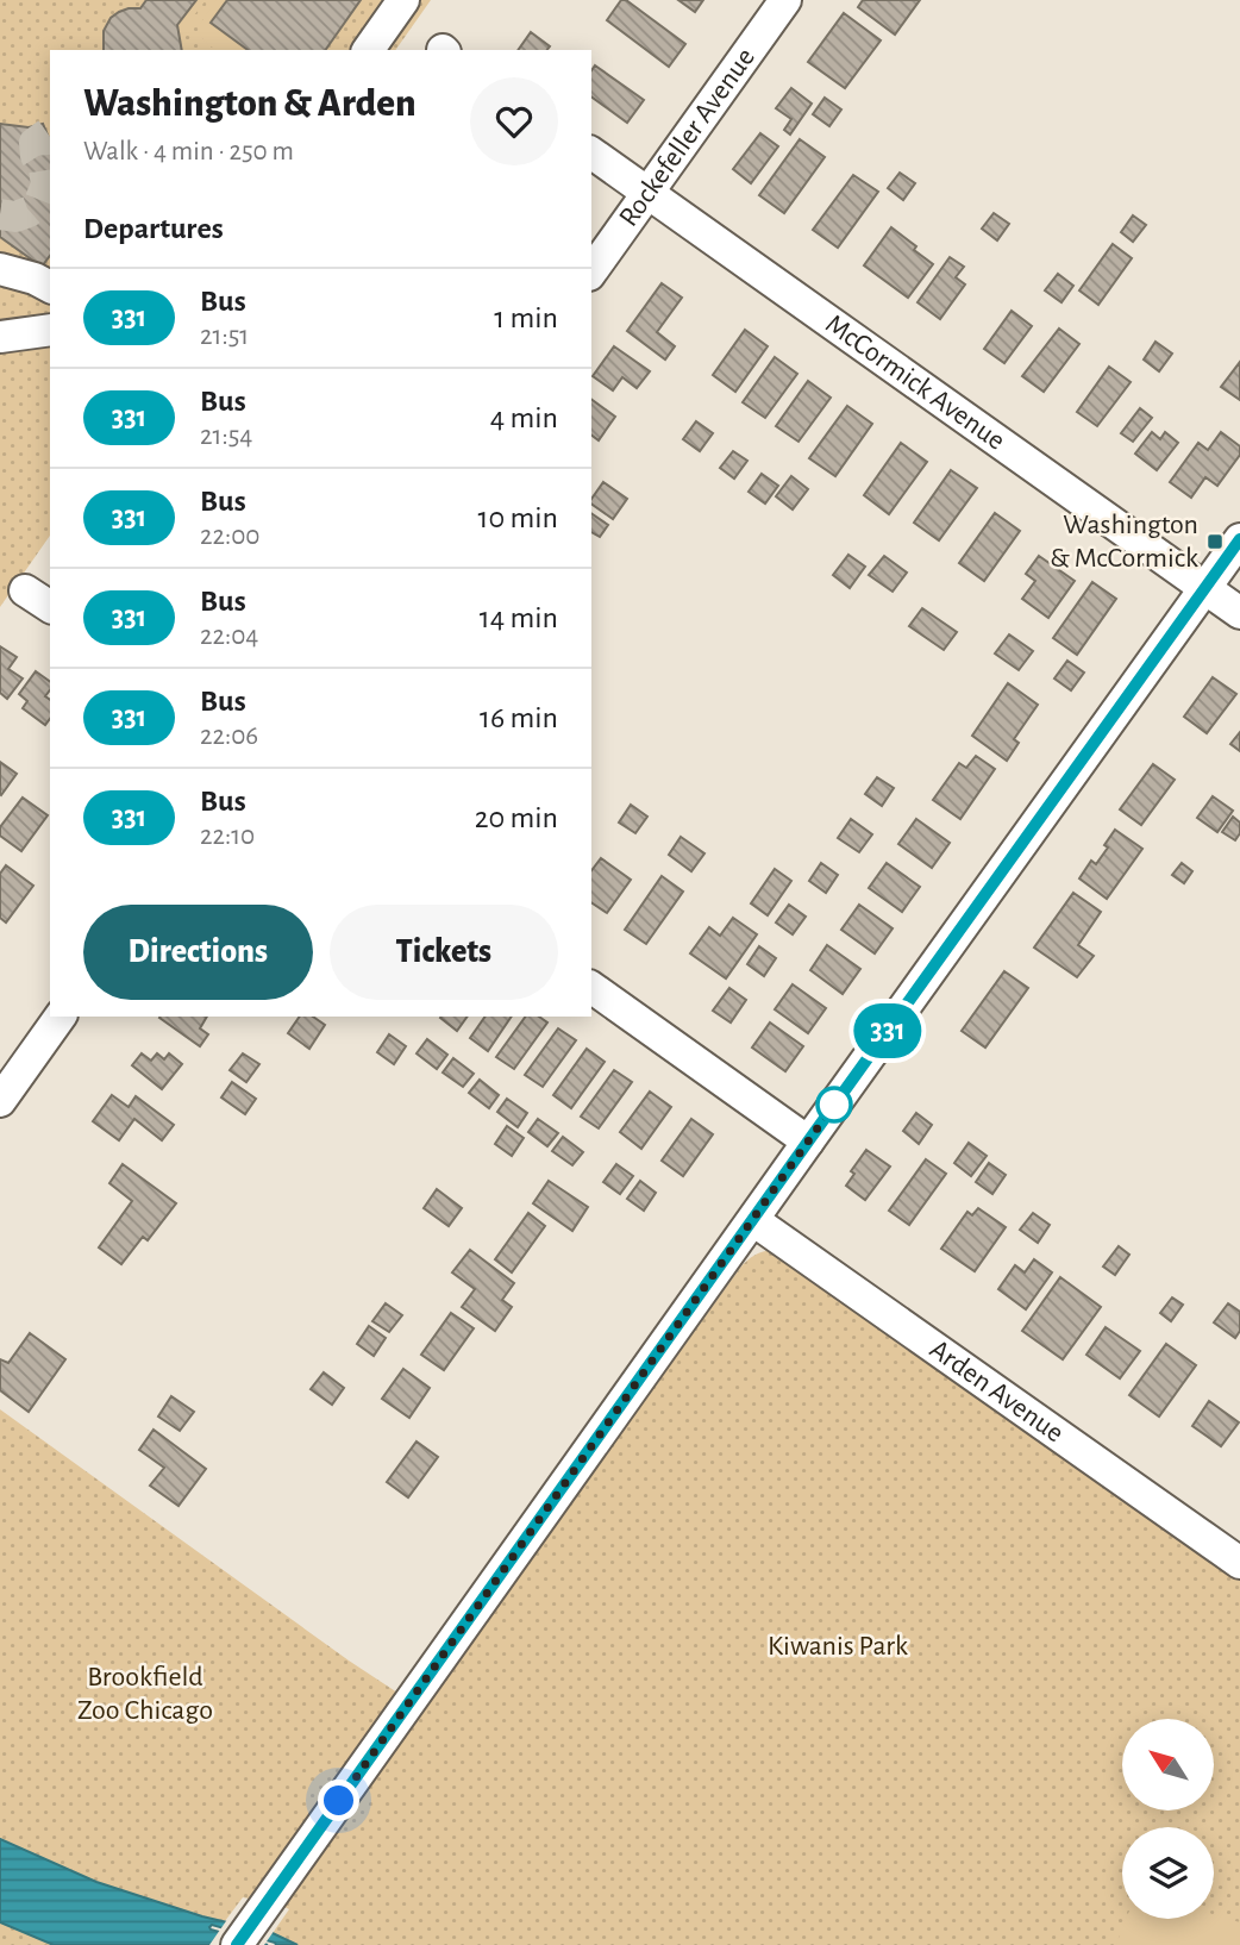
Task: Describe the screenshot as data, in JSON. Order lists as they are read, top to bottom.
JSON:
{
  "streets": {
    "street": ["Rockefeller Avenue", "McCormick Avenue", "Arden Avenue"]
  },
  "crossings": [
    ["Rockefeller Avenue", "McCormick Avenue"]
  ],
  "parks": ["Kiwanis Park", "Brookfield Zoo Chicago"],
  "places": {
    "transit": ["Washington & McCormick"]
  },
  "lines": ["bus line 331"],
  "north": "top left",
  "page": {
    "on_map": "331",
    "heading": [
      ["Washington & Arden", "Walk · 4 min · 250 m"],
      "Departures"
    ],
    "list": [
      {
        "mark": "331",
        "name": "Bus",
        "note": "21:51",
        "value": "1 min"
      },
      {
        "mark": "331",
        "name": "Bus",
        "note": "21:54",
        "value": "4 min"
      },
      {
        "mark": "331",
        "name": "Bus",
        "note": "22:00",
        "value": "10 min"
      },
      {
        "mark": "331",
        "name": "Bus",
        "note": "22:04",
        "value": "14 min"
      },
      {
        "mark": "331",
        "name": "Bus",
        "note": "22:06",
        "value": "16 min"
      },
      {
        "mark": "331",
        "name": "Bus",
        "note": "22:10",
        "value": "20 min"
      }
    ],
    "buttons": ["Directions", "Tickets"]
  }
}
